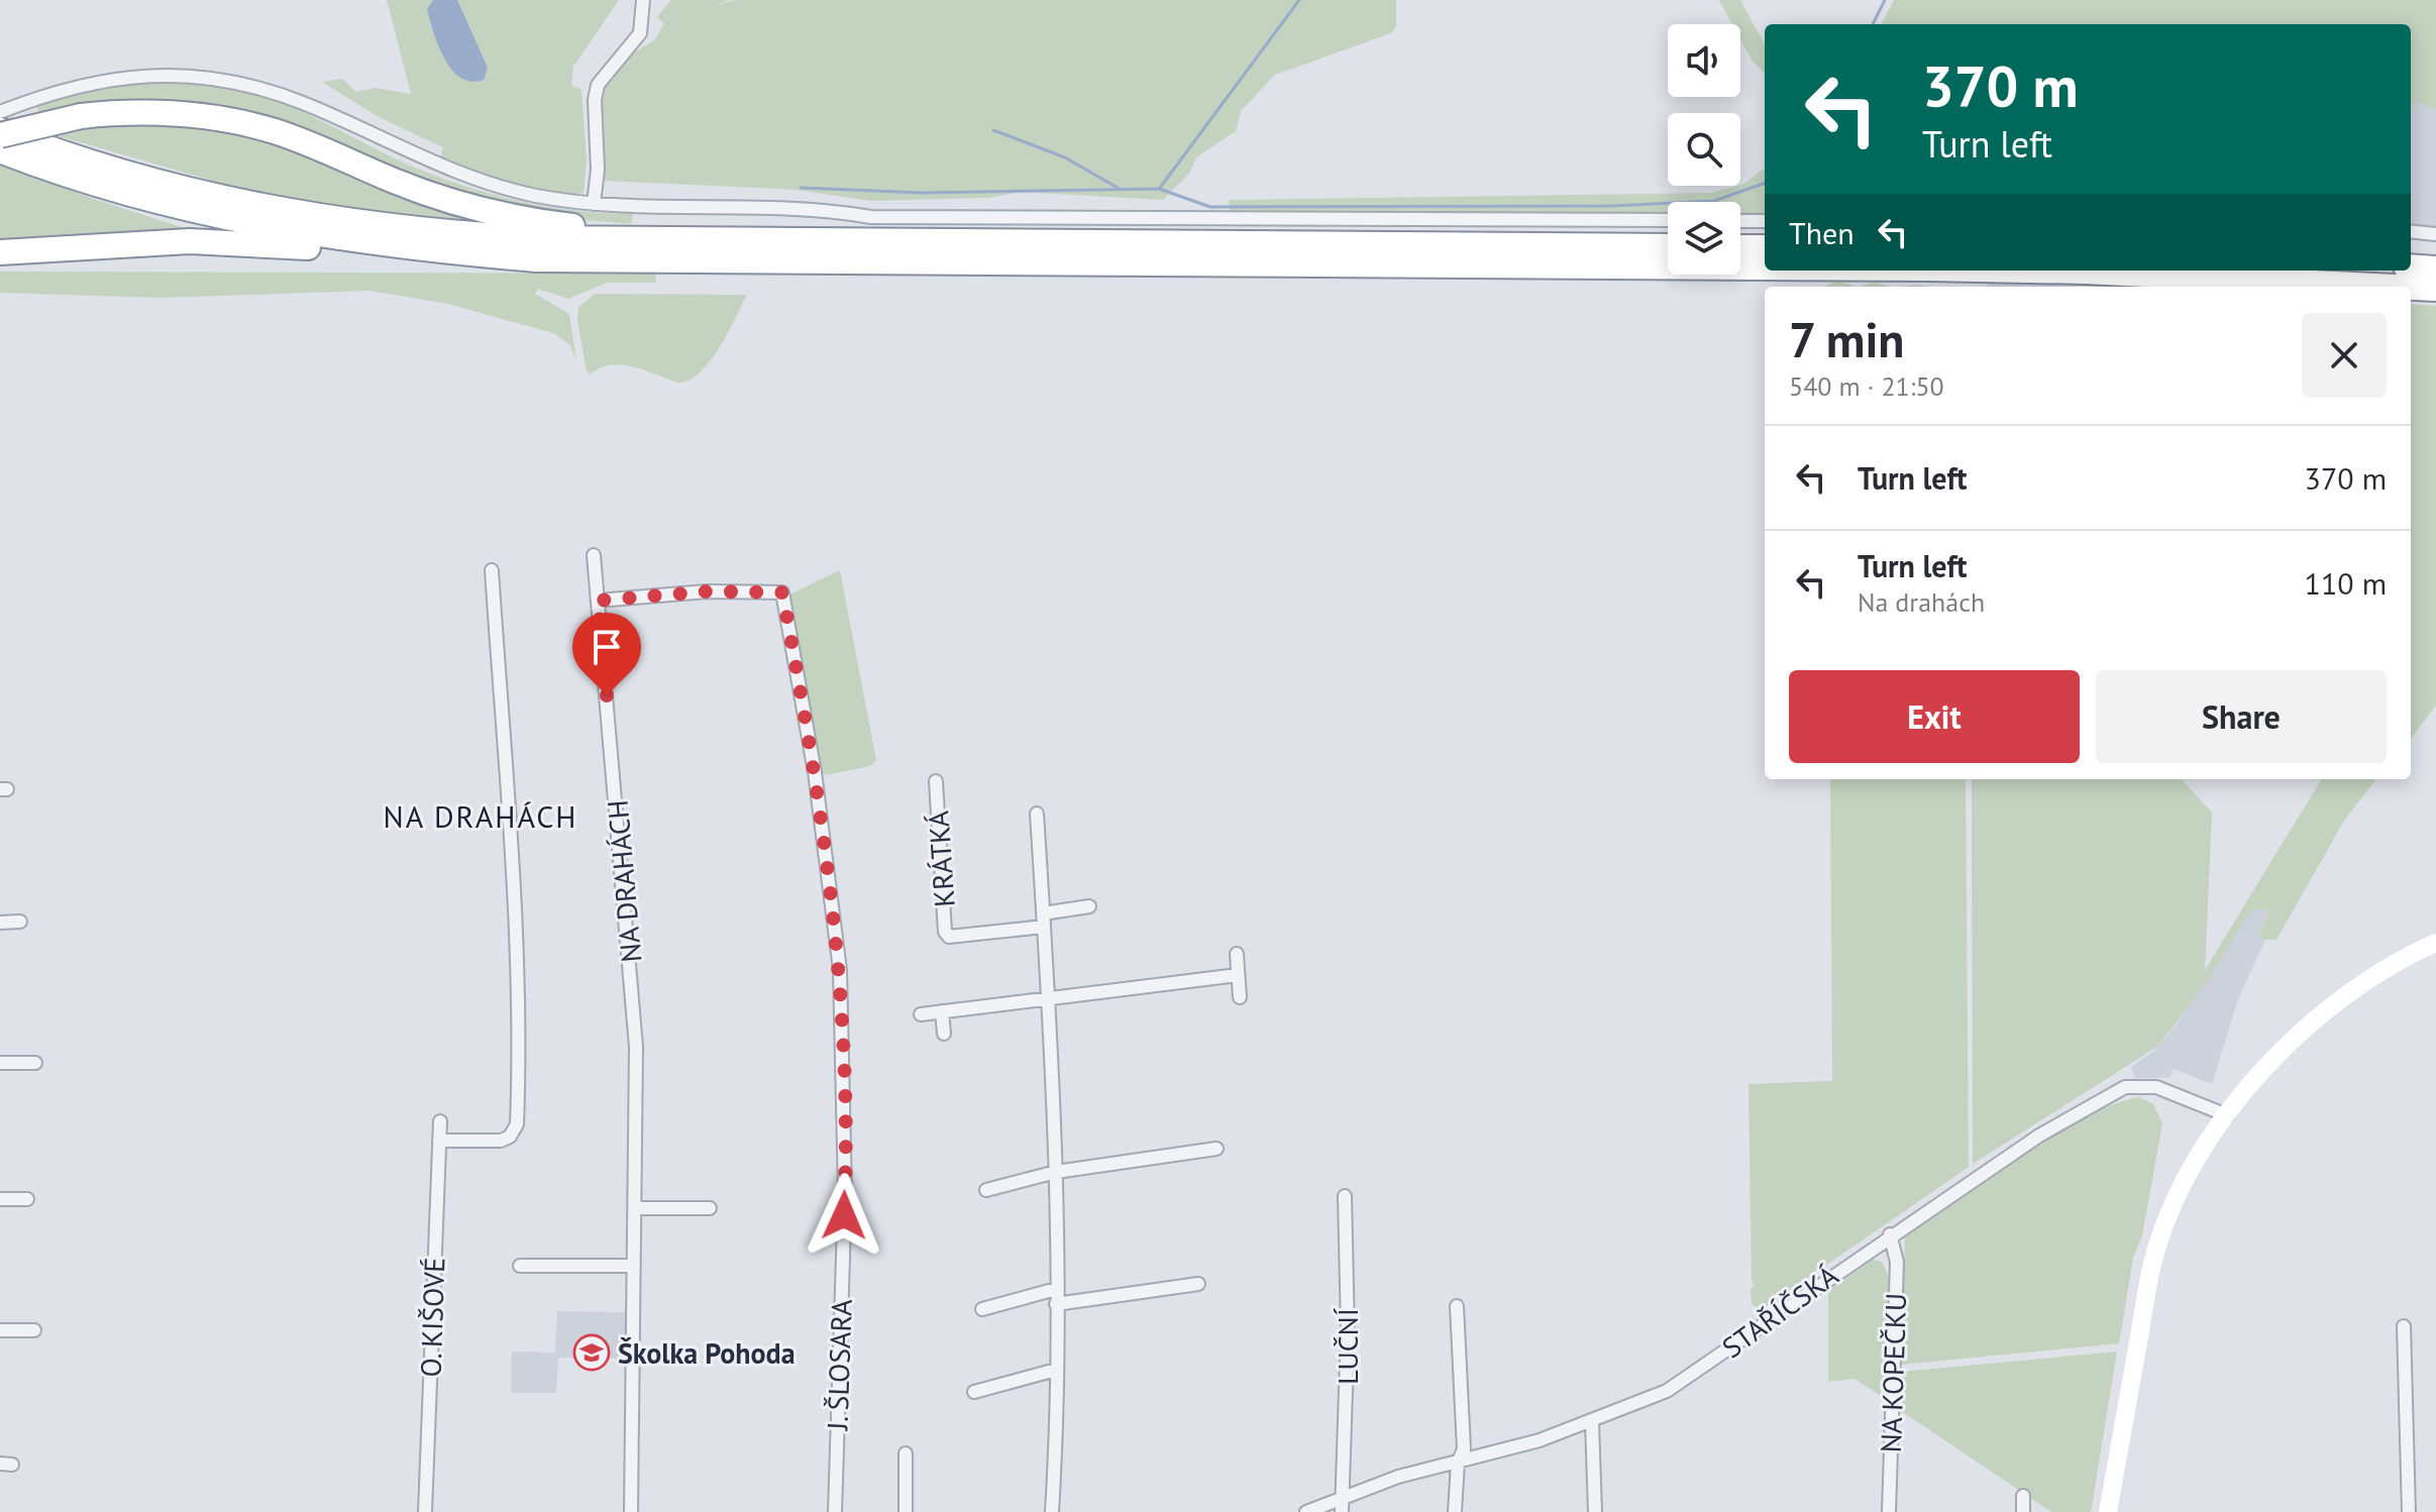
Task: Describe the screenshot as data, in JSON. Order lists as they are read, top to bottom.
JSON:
{
  "streets": {
    "street": [
      "KRÁTKÁ",
      "NA DRAHÁCH",
      "STAŘÍČSKÁ",
      "O. KIŠOVÉ",
      "LUČNÍ",
      "J. ŠLOSARA",
      "NA KOPEČKU"
    ]
  },
  "crossings": [
    ["NA DRAHÁCH", "J. ŠLOSARA"],
    ["STAŘÍČSKÁ", "LUČNÍ"],
    ["STAŘÍČSKÁ", "NA KOPEČKU"]
  ],
  "districts": ["NA DRAHÁCH"],
  "places": {
    "school or university": ["Školka Pohoda"]
  },
  "page": {
    "turn": ["370 m", "Turn left"],
    "then": "Then",
    "heading": ["7 min", "540 m · 21:50"],
    "list": [
      {
        "name": "Turn left",
        "value": "370 m"
      },
      {
        "name": "Turn left",
        "note": "Na drahách",
        "value": "110 m"
      }
    ],
    "buttons": ["Exit", "Share"]
  }
}
